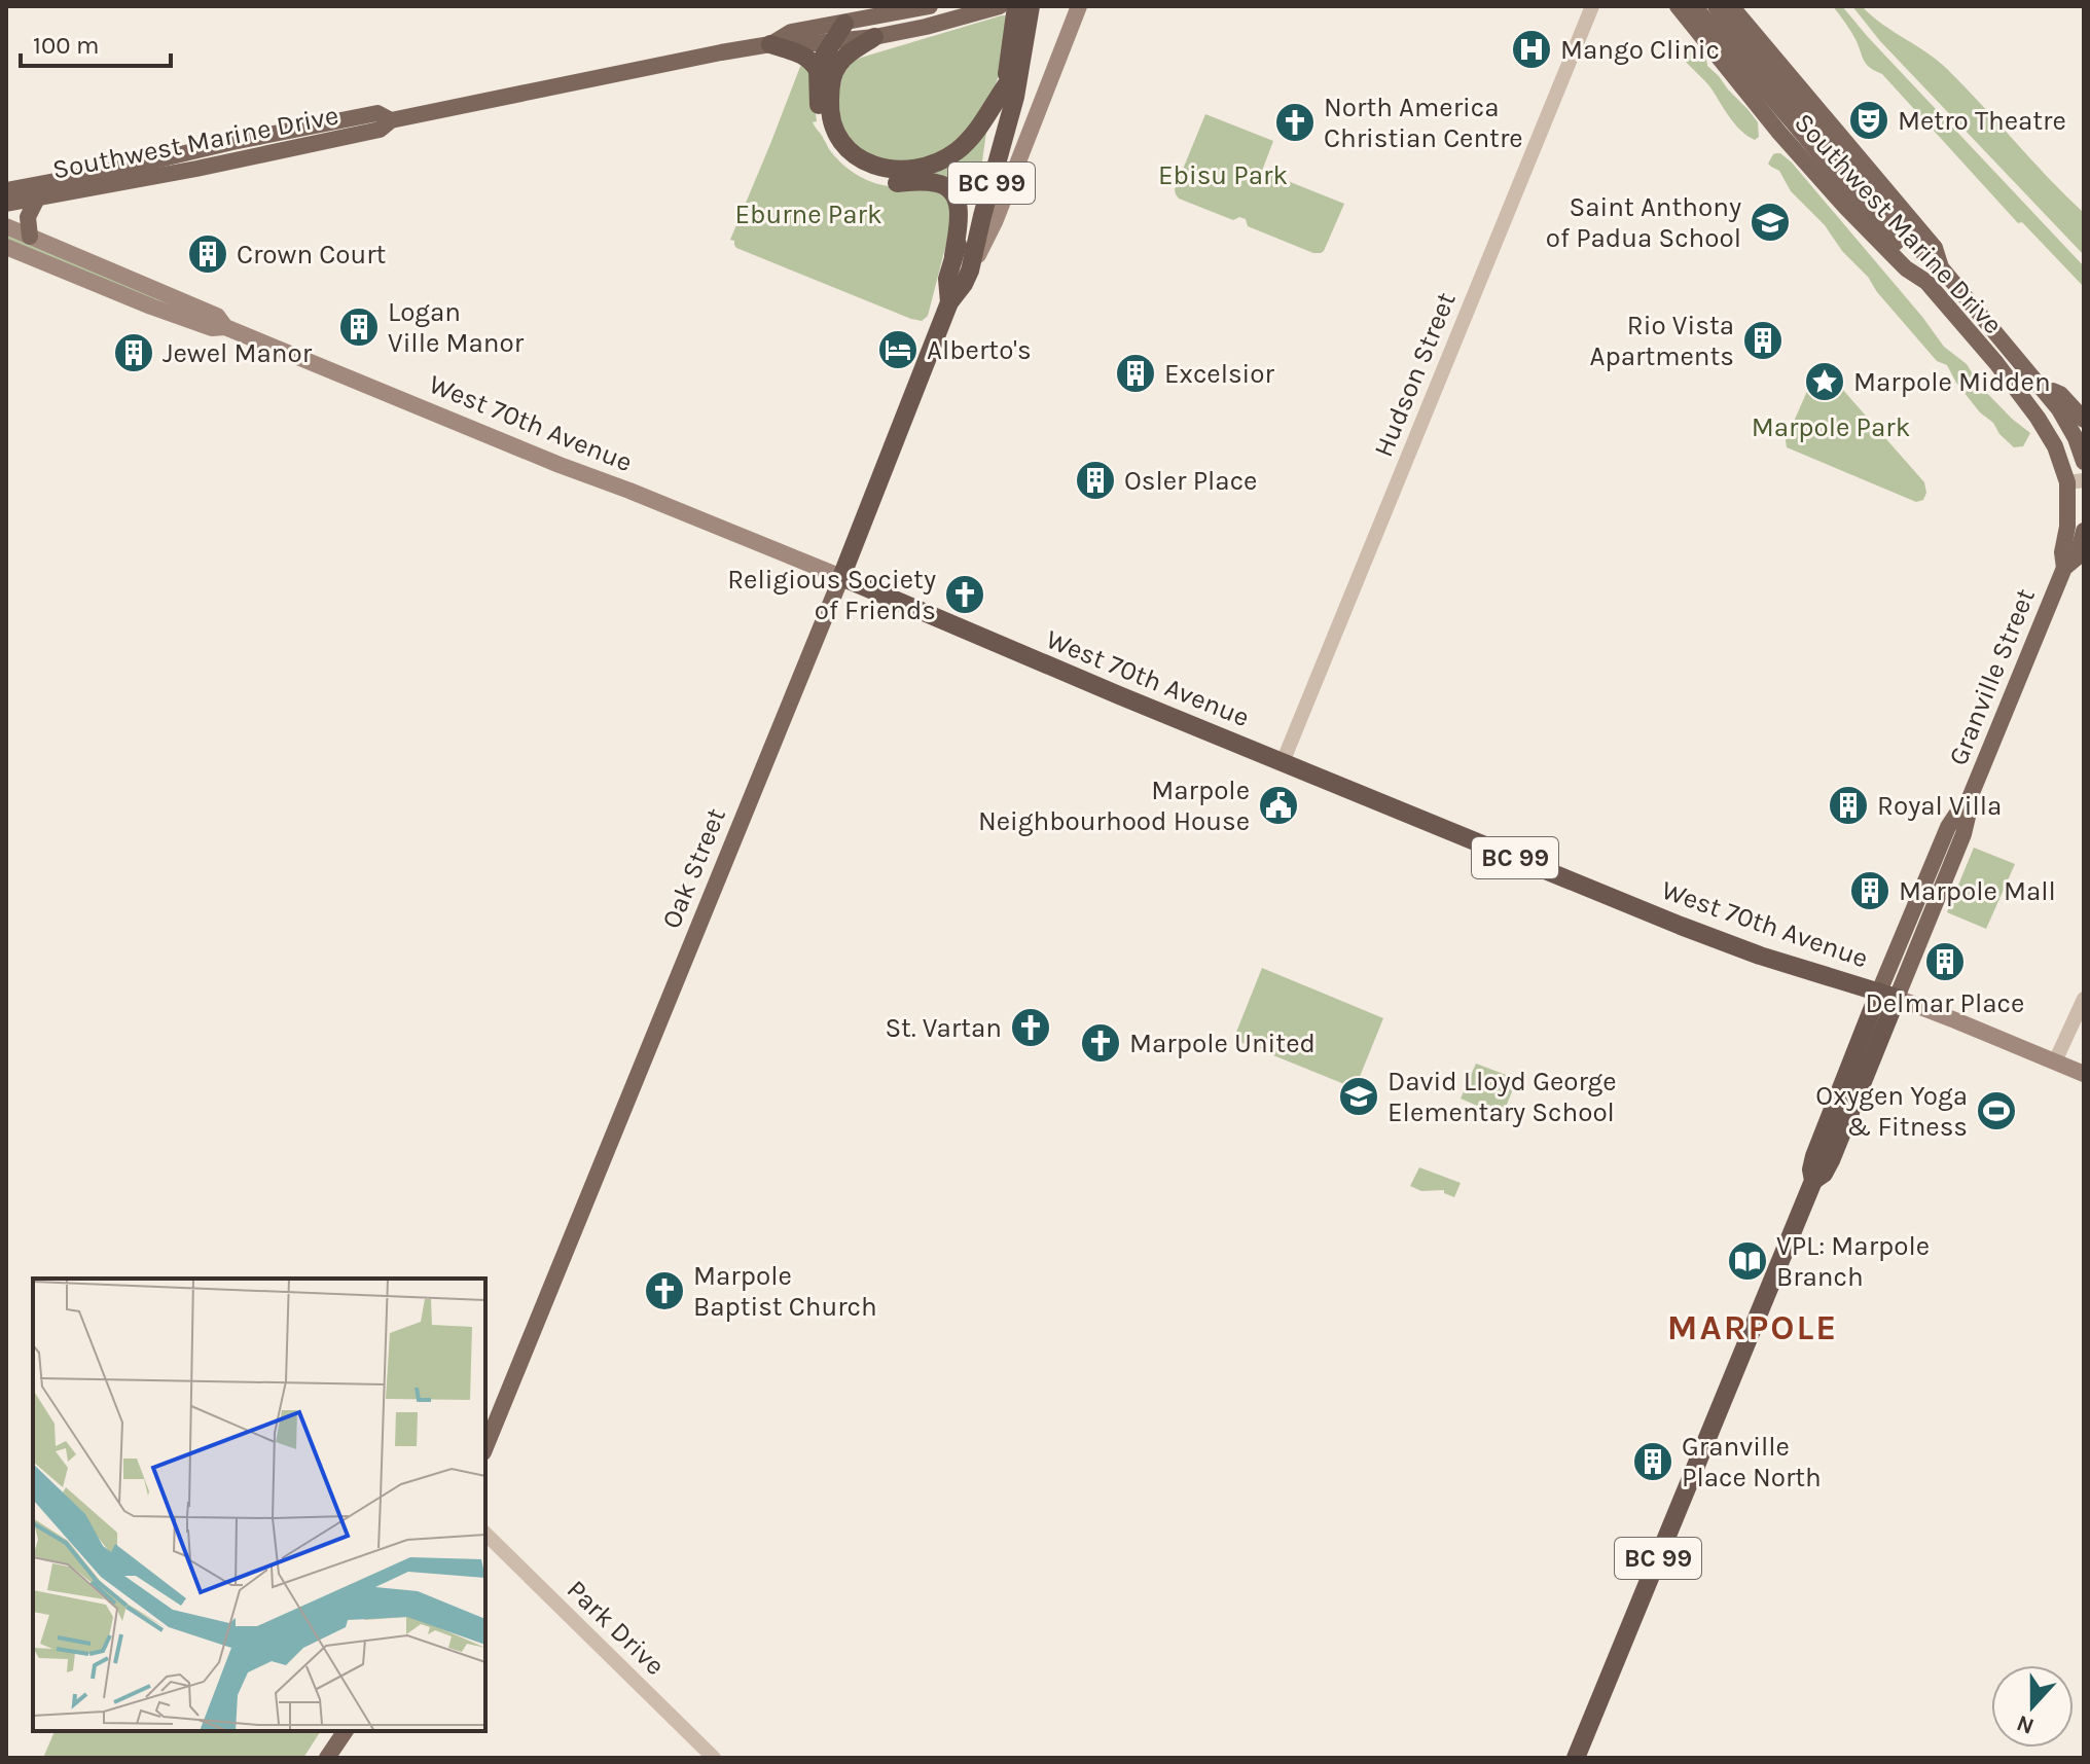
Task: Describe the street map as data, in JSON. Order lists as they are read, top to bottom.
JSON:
{
  "streets": {
    "highway": [
      "BC 99",
      "West 70th Avenue",
      "Granville Street",
      "Oak Street"
    ],
    "main road": ["Southwest Marine Drive"],
    "street": ["Hudson Street", "Park Drive"]
  },
  "crossings": [
    ["Southwest Marine Drive", "Granville Street"],
    ["BC 99", "Oak Street"],
    ["Hudson Street", "West 70th Avenue"],
    ["West 70th Avenue", "Granville Street"],
    ["West 70th Avenue", "Oak Street"]
  ],
  "districts": ["MARPOLE"],
  "parks": ["Ebisu Park", "Eburne Park", "Marpole Park"],
  "places": {
    "hospital": ["Mango Clinic"],
    "theatre": ["Metro Theatre"],
    "church": [
      "North America Christian Centre",
      "Religious Society of Friends",
      "St. Vartan",
      "Marpole United",
      "Marpole Baptist Church"
    ],
    "school or university": ["Saint Anthony of Padua School", "David Lloyd George Elementary School"],
    "building": [
      "Crown Court",
      "Logan Ville Manor",
      "Rio Vista Apartments",
      "Jewel Manor",
      "Excelsior",
      "Osler Place",
      "Royal Villa",
      "Marpole Mall",
      "Delmar Place",
      "Granville Place North"
    ],
    "hotel": ["Alberto's"],
    "place": ["Marpole Midden"],
    "public building": ["Marpole Neighbourhood House"],
    "sports": ["Oxygen Yoga & Fitness"],
    "library": ["VPL: Marpole Branch"]
  },
  "scale_bar": "100 m",
  "north": "bottom"
}
